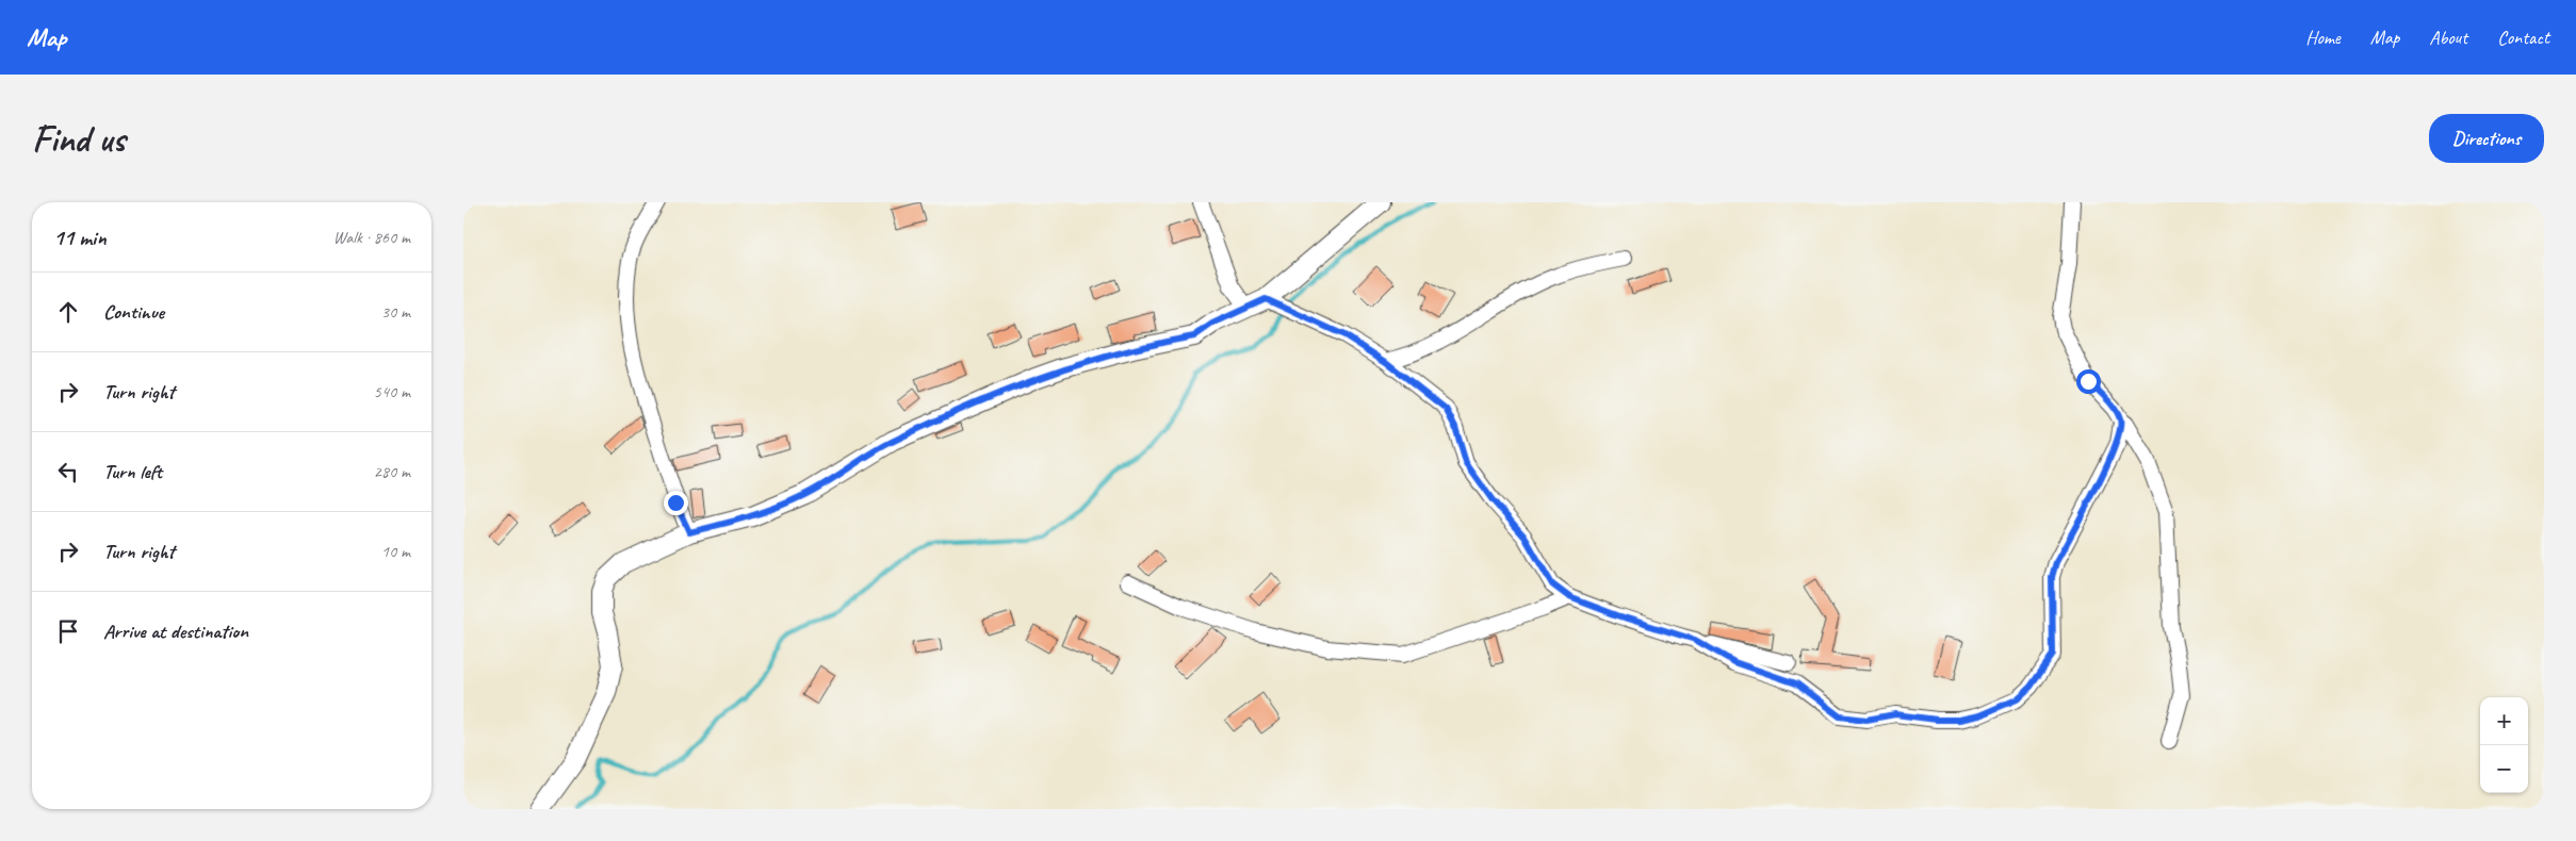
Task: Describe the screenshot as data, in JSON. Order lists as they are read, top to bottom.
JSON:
{
  "page": {
    "header": "Map",
    "nav": [
      "Home",
      "Map",
      "About",
      "Contact"
    ],
    "buttons": "Directions",
    "title": "Find us",
    "heading": ["11 min", "Walk · 860 m"],
    "list": [
      ["Continue", "30 m"],
      ["Turn right", "540 m"],
      ["Turn left", "280 m"],
      ["Turn right", "10 m"],
      "Arrive at destination"
    ],
    "map_buttons": ["+", "−"]
  }
}
